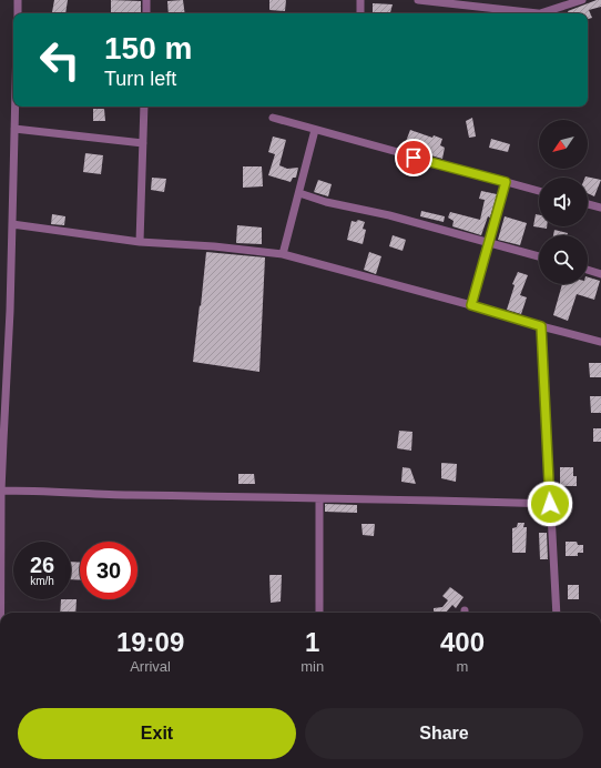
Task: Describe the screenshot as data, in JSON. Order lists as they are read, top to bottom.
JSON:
{
  "north": "bottom left",
  "page": {
    "turn": ["150 m", "Turn left"],
    "speed": "26 km/h",
    "limit": "30",
    "eta": [
      "19:09",
      "Arrival",
      "1",
      "min",
      "400",
      "m"
    ],
    "buttons": ["Exit", "Share"]
  }
}
